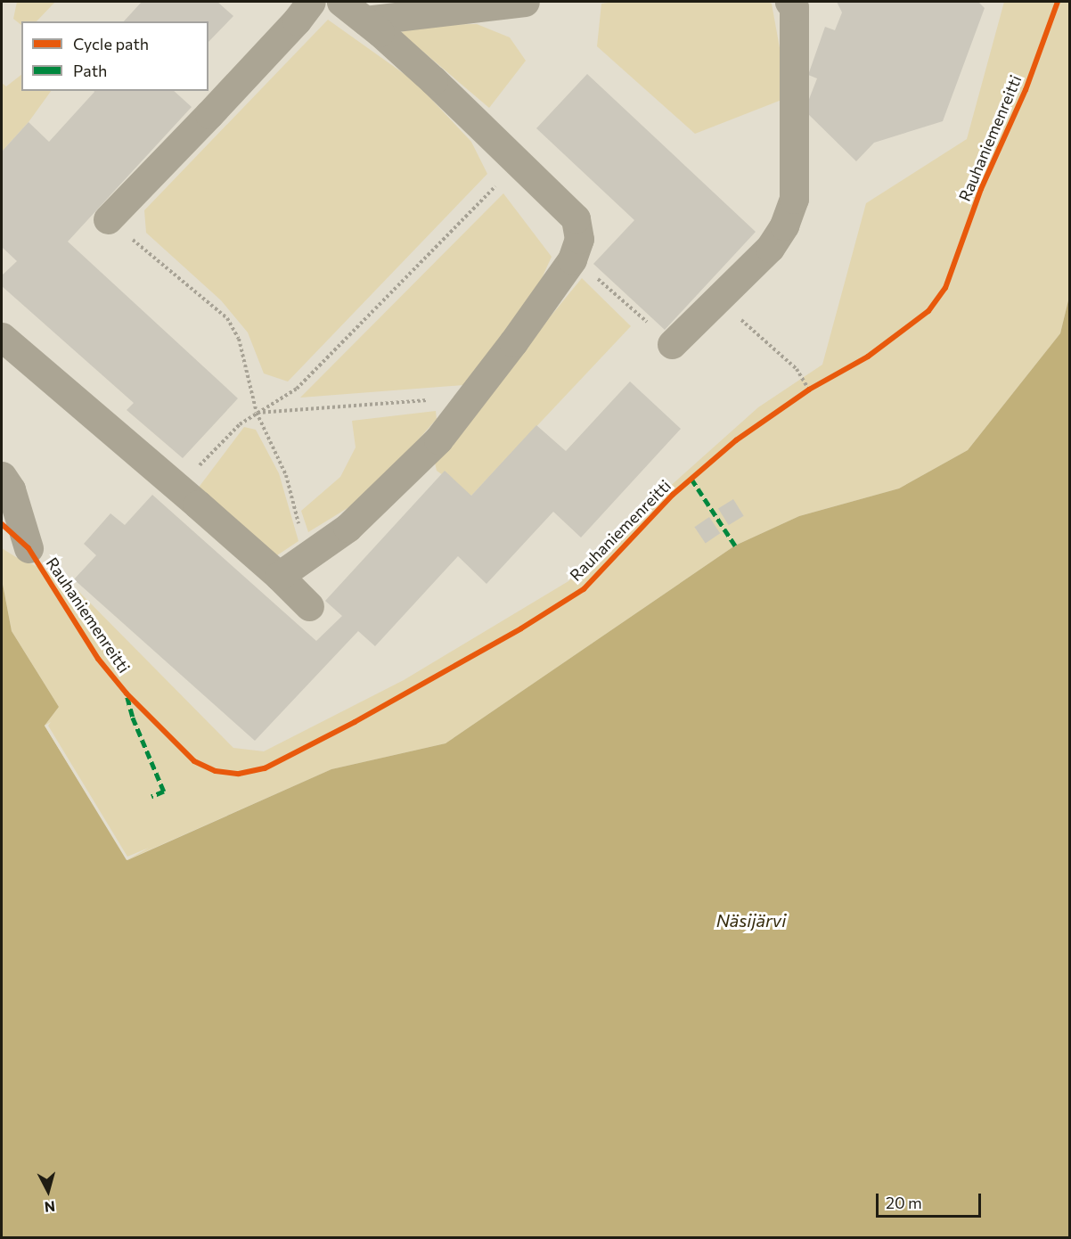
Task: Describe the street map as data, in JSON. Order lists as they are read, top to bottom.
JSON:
{
  "streets": {
    "lane": ["Rauhaniemenreitti"]
  },
  "water": ["Näsijärvi"],
  "legend": ["Cycle path", "Path"],
  "scale_bar": "20 m",
  "north": "bottom"
}
